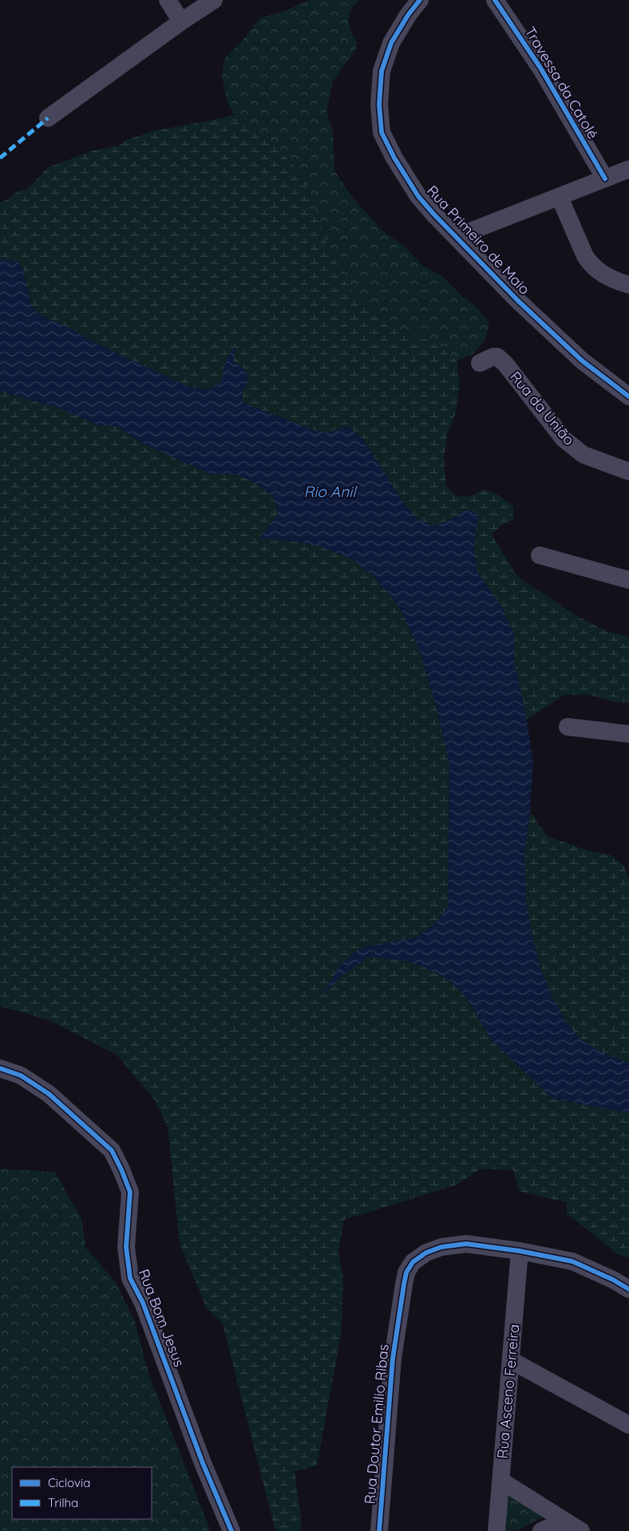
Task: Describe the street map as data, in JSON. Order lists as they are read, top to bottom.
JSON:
{
  "streets": {
    "street": [
      "Travessa da Catolé",
      "Rua Primeiro de Maio",
      "Rua da União",
      "Rua Bom Jesus",
      "Rua Asceno Ferreira",
      "Rua Doutor Emilio Ribas"
    ]
  },
  "crossings": [
    ["Rua Asceno Ferreira", "Rua Doutor Emilio Ribas"]
  ],
  "water": ["Rio Anil"],
  "legend": ["Ciclovia", "Trilha"]
}
